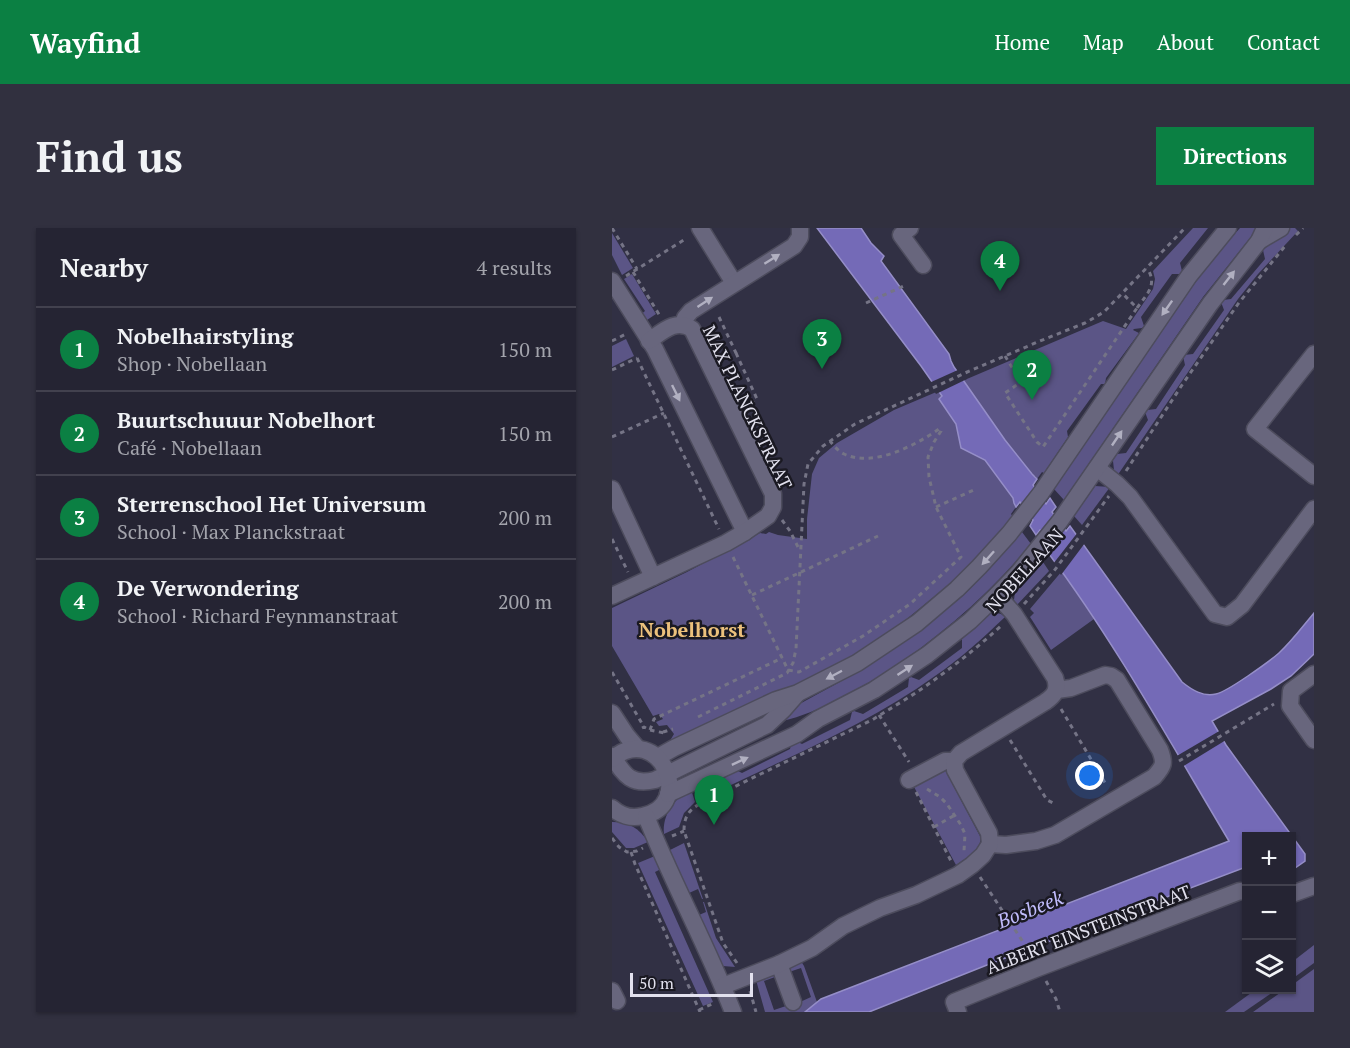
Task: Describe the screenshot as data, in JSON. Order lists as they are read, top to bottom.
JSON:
{
  "streets": {
    "street": ["MAX PLANCKSTRAAT", "NOBELLAAN", "ALBERT EINSTEINSTRAAT"]
  },
  "districts": ["Nobelhorst"],
  "water": ["Bosbeek"],
  "scale_bar": "50 m",
  "page": {
    "header": "Wayfind",
    "nav": [
      "Home",
      "Map",
      "About",
      "Contact"
    ],
    "buttons": "Directions",
    "title": "Find us",
    "heading": ["Nearby", "4 results"],
    "pins": [
      "4",
      "3",
      "2",
      "1"
    ],
    "list": [
      {
        "mark": "1",
        "name": "Nobelhairstyling",
        "note": "Shop · Nobellaan",
        "value": "150 m"
      },
      {
        "mark": "2",
        "name": "Buurtschuuur Nobelhort",
        "note": "Café · Nobellaan",
        "value": "150 m"
      },
      {
        "mark": "3",
        "name": "Sterrenschool Het Universum",
        "note": "School · Max Planckstraat",
        "value": "200 m"
      },
      {
        "mark": "4",
        "name": "De Verwondering",
        "note": "School · Richard Feynmanstraat",
        "value": "200 m"
      }
    ],
    "map_buttons": ["+", "−"],
    "scale": "50 m"
  }
}
